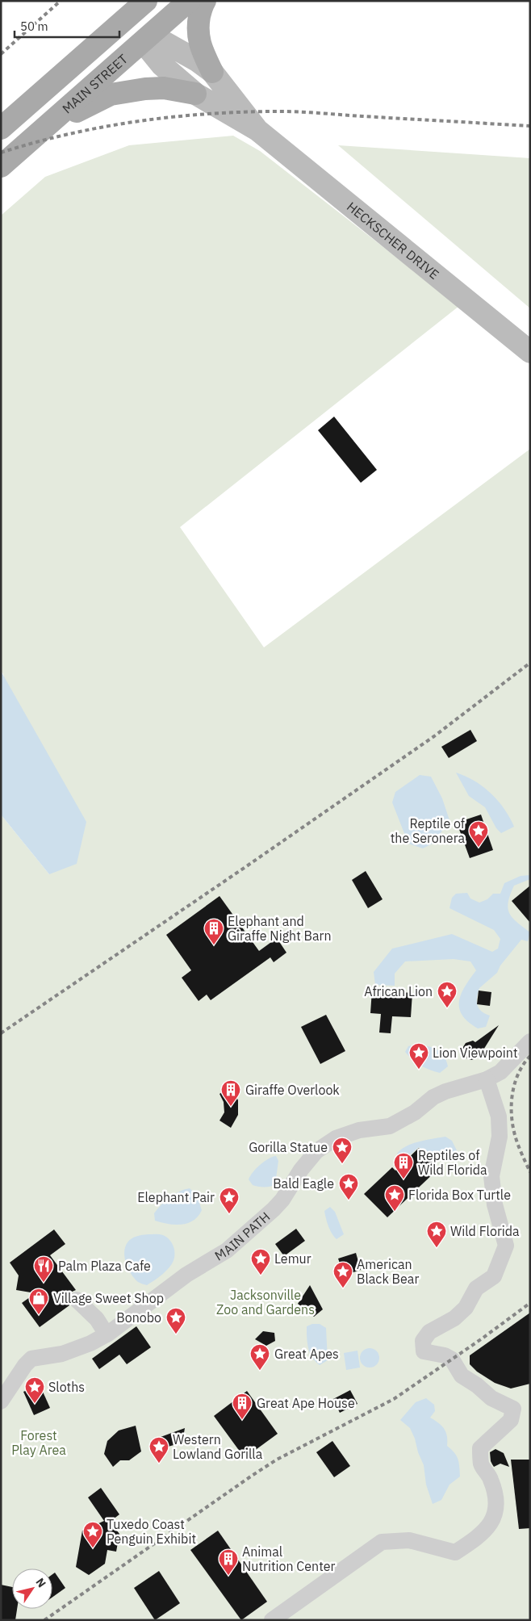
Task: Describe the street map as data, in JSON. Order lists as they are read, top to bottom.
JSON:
{
  "streets": {
    "main road": ["MAIN STREET", "HECKSCHER DRIVE"],
    "street": ["MAIN PATH"]
  },
  "crossings": [
    ["MAIN STREET", "HECKSCHER DRIVE"]
  ],
  "parks": ["Jacksonville Zoo and Gardens", "Forest Play Area"],
  "places": {
    "place": [
      "Reptile of the Seronera",
      "African Lion",
      "Lion Viewpoint",
      "Gorilla Statue",
      "Bald Eagle",
      "Florida Box Turtle",
      "Elephant Pair",
      "Wild Florida",
      "Lemur",
      "American Black Bear",
      "Bonobo",
      "Great Apes",
      "Sloths",
      "Western Lowland Gorilla",
      "Tuxedo Coast Penguin Exhibit"
    ],
    "building": [
      "Elephant and Giraffe Night Barn",
      "Giraffe Overlook",
      "Reptiles of Wild Florida",
      "Great Ape House",
      "Animal Nutrition Center"
    ],
    "restaurant": ["Palm Plaza Cafe"],
    "shop": ["Village Sweet Shop"]
  },
  "scale_bar": "50 m",
  "north": "top right"
}
